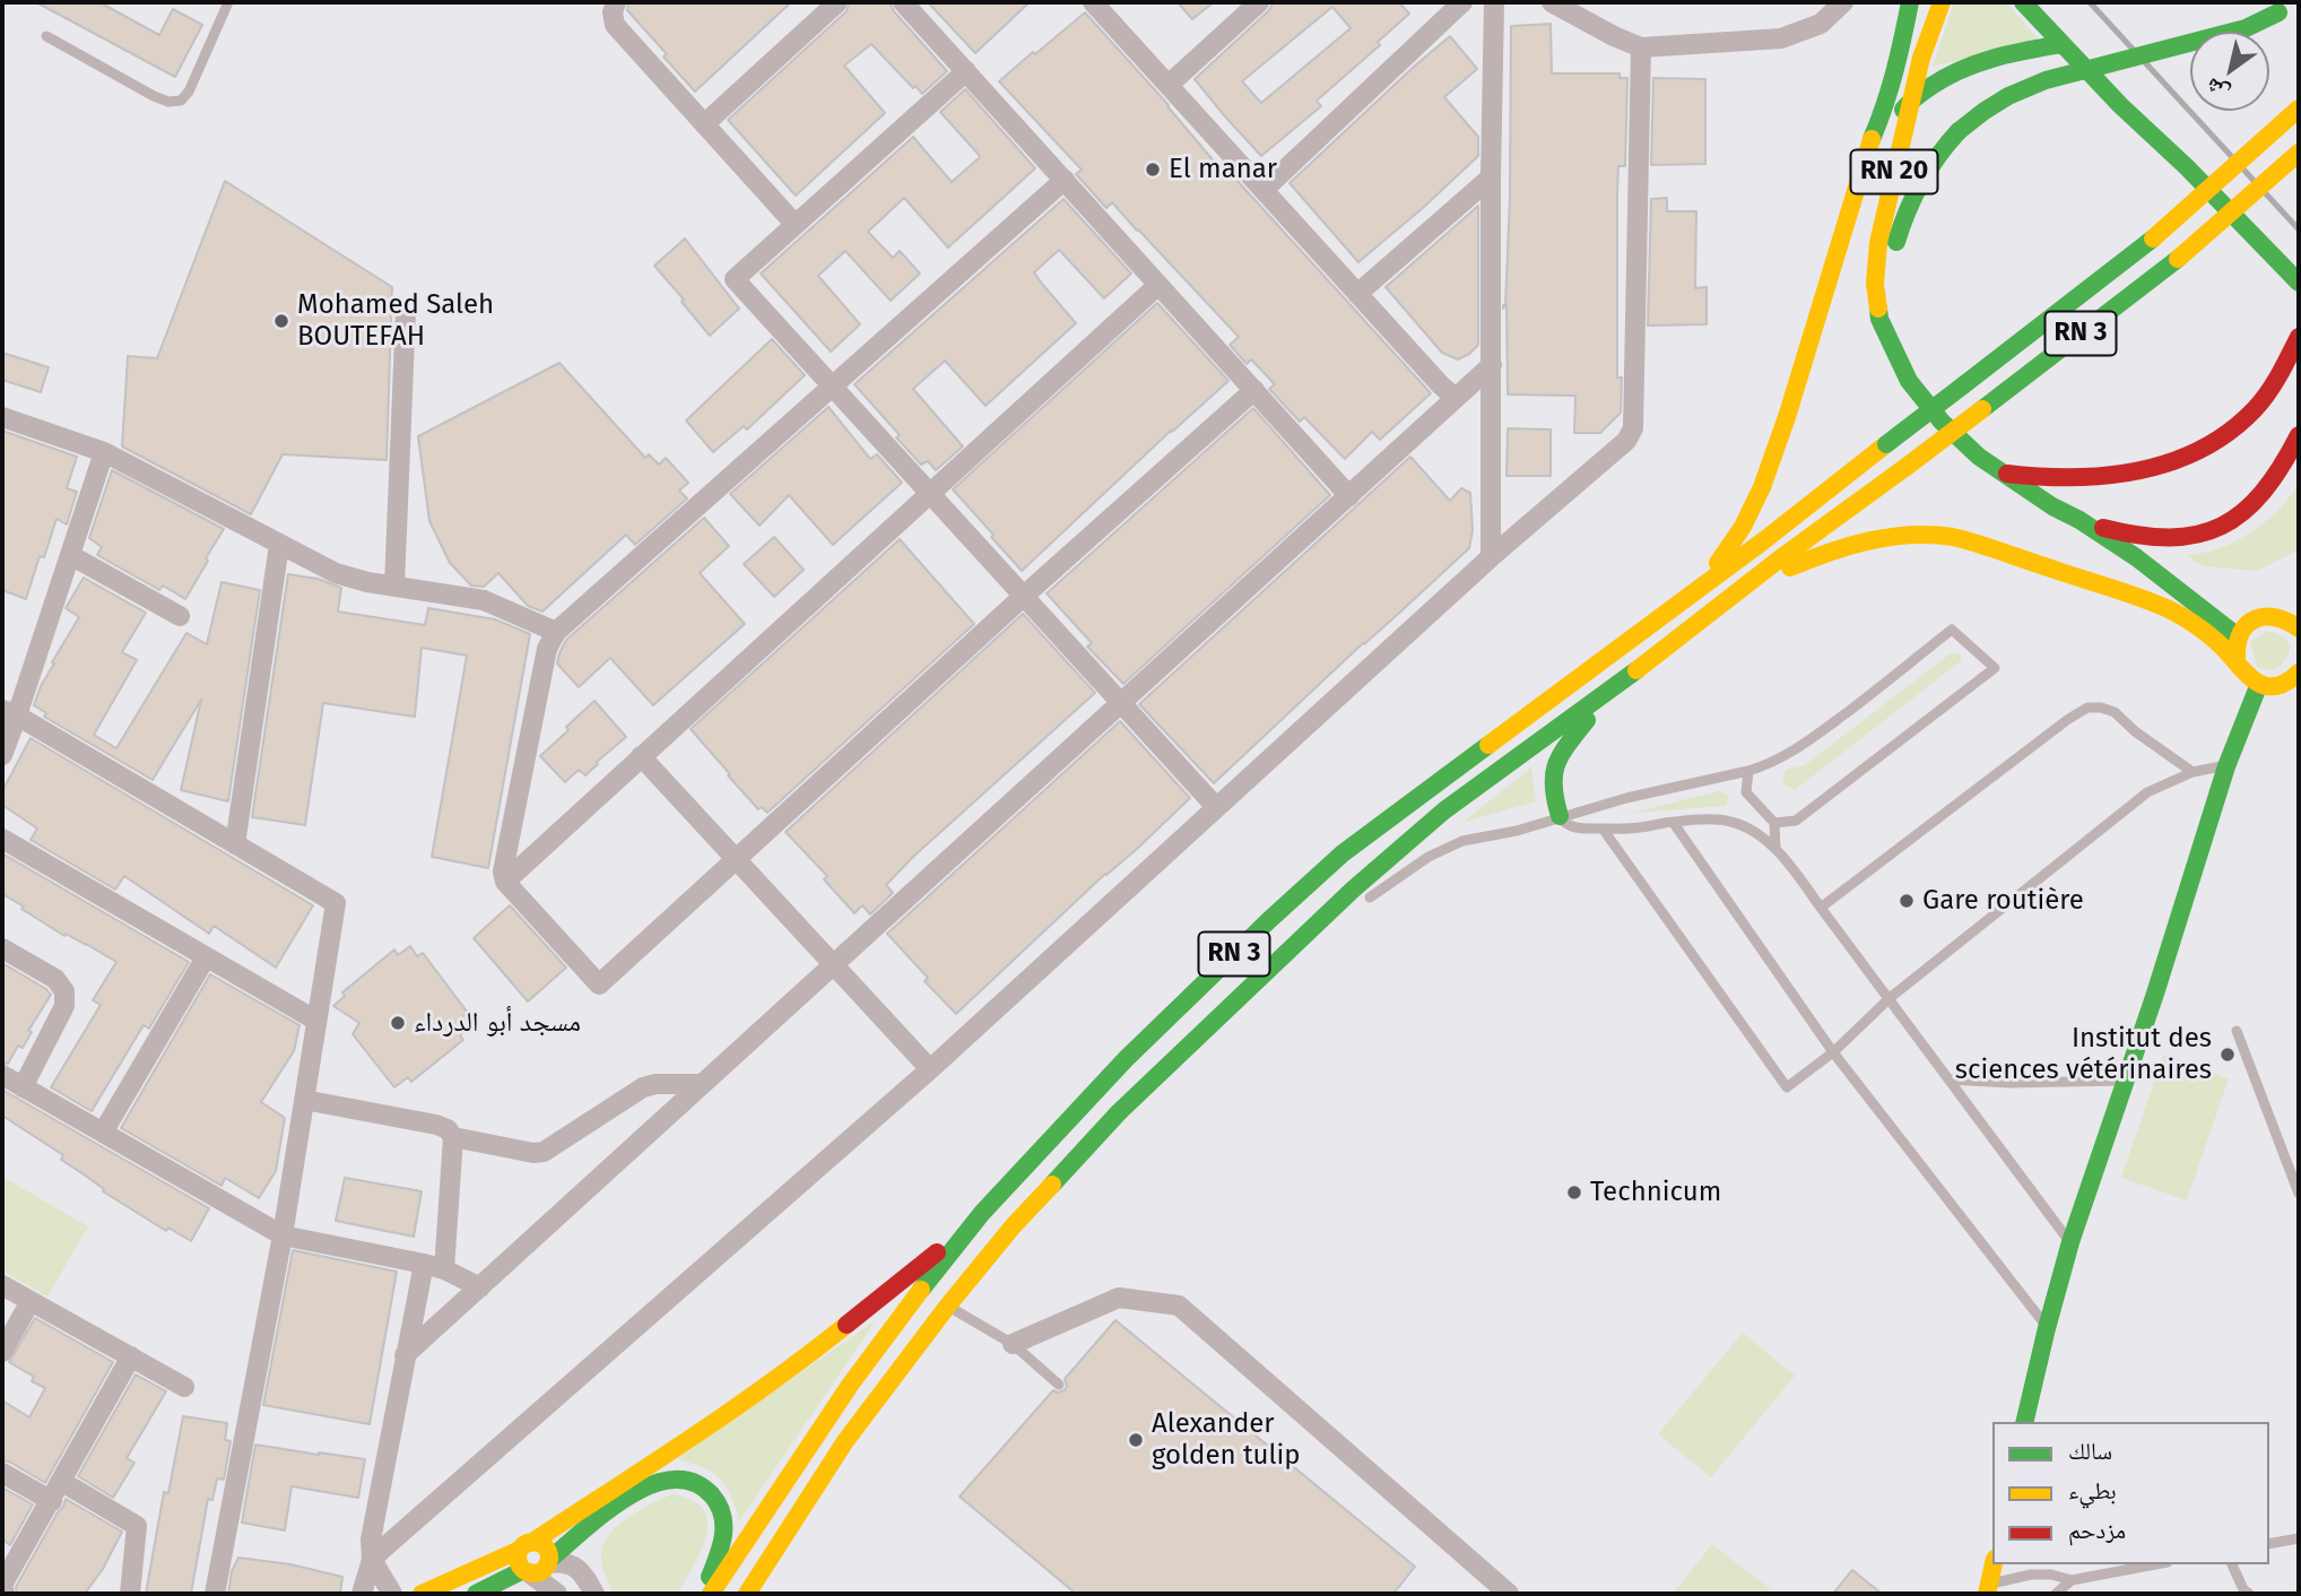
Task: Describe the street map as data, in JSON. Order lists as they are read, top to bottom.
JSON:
{
  "streets": {
    "main road": ["RN 20", "RN 3"]
  },
  "places": [
    "El manar",
    "Mohamed Saleh BOUTEFAH",
    "Gare routière",
    "مسجد أبو الدرداء",
    "Institut des sciences vétérinaires",
    "Technicum",
    "Alexander golden tulip"
  ],
  "legend": ["سالك", "بطيء", "مزدحم"],
  "north": "bottom left"
}
